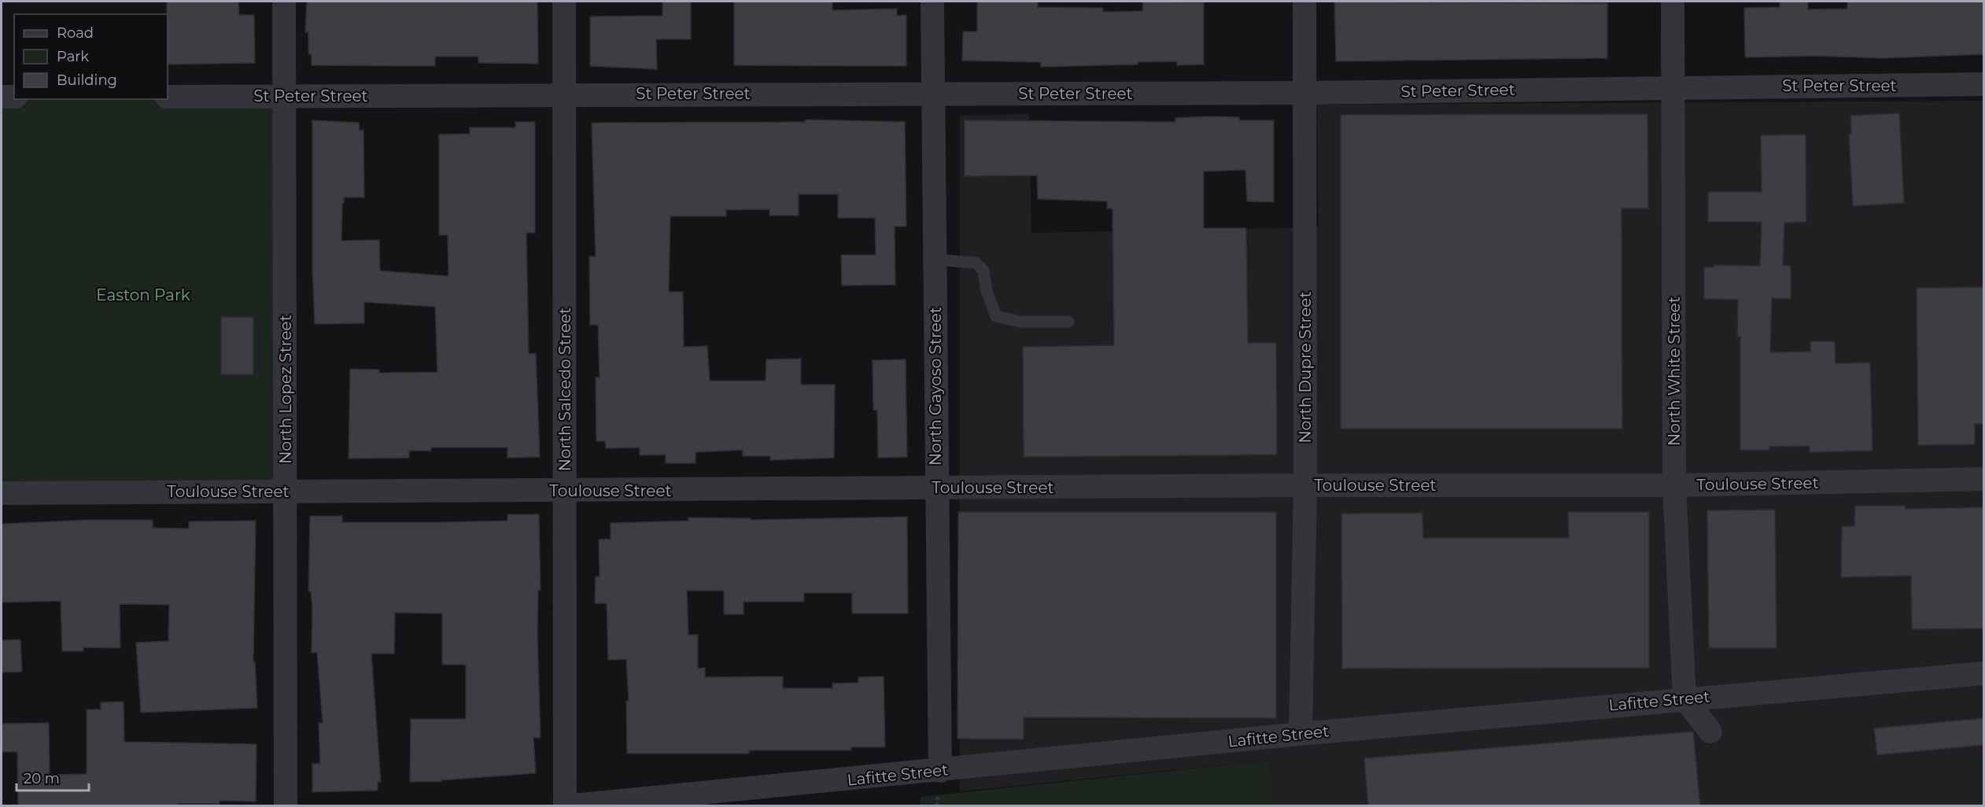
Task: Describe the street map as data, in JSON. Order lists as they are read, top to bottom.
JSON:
{
  "streets": {
    "street": [
      "St Peter Street",
      "North Dupre Street",
      "North White Street",
      "North Gayoso Street",
      "North Lopez Street",
      "North Salcedo Street",
      "Toulouse Street",
      "Lafitte Street"
    ]
  },
  "crossings": [
    ["St Peter Street", "North Dupre Street"],
    ["St Peter Street", "North White Street"],
    ["St Peter Street", "North Gayoso Street"],
    ["St Peter Street", "North Lopez Street"],
    ["St Peter Street", "North Salcedo Street"],
    ["North Dupre Street", "Toulouse Street"],
    ["North Dupre Street", "Lafitte Street"],
    ["North White Street", "Toulouse Street"],
    ["North White Street", "Lafitte Street"],
    ["North Gayoso Street", "Toulouse Street"],
    ["North Gayoso Street", "Lafitte Street"],
    ["North Lopez Street", "Toulouse Street"],
    ["North Salcedo Street", "Toulouse Street"]
  ],
  "parks": ["Easton Park"],
  "legend": ["Road", "Park", "Building"],
  "scale_bar": "20 m"
}
